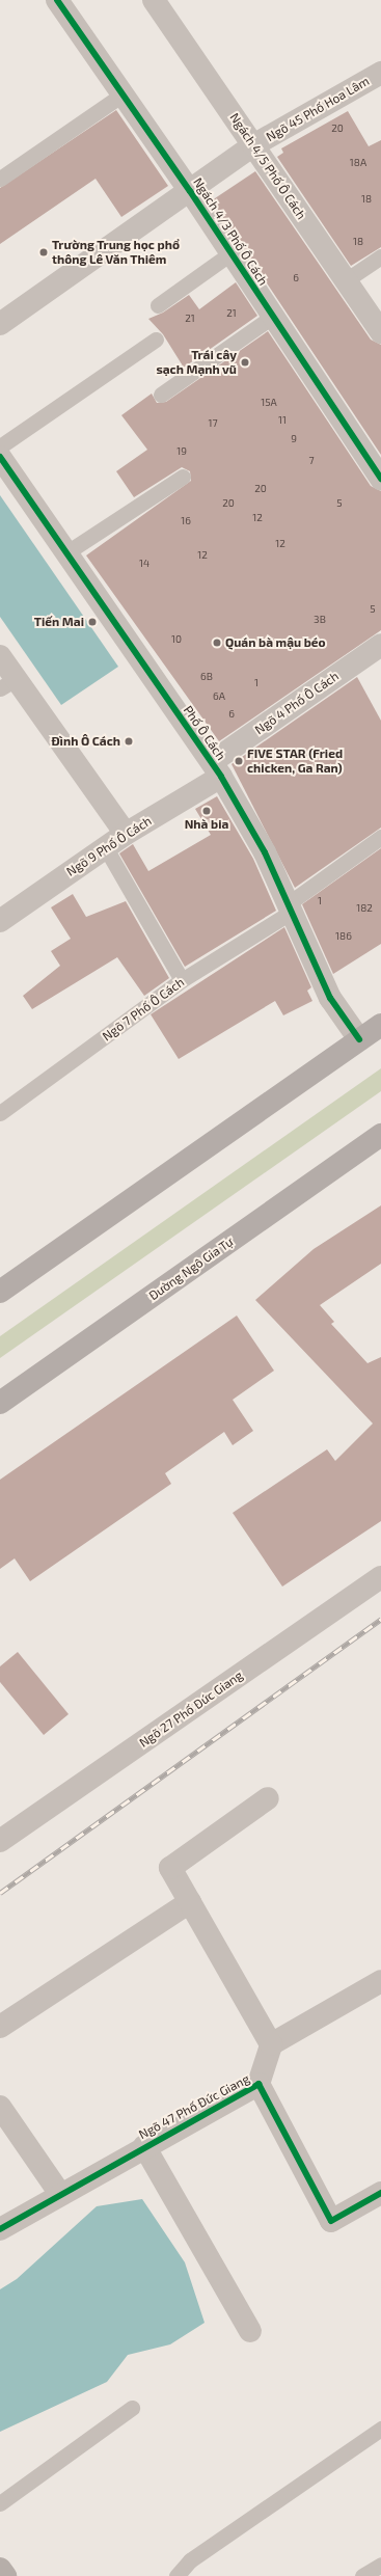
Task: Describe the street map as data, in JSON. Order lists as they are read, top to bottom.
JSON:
{
  "streets": {
    "main road": ["Đường Ngô Gia Tự"],
    "street": [
      "Ngõ 45 Phố Hoa Lâm",
      "Ngách 4/5 Phố Ô Cách",
      "Ngách 4/3 Phố Ô Cách",
      "Ngõ 4 Phố Ô Cách",
      "Phố Ô Cách",
      "Ngõ 9 Phố Ô Cách",
      "Ngõ 27 Phố Đức Giang",
      "Ngõ 47 Phố Đức Giang"
    ],
    "lane": ["Ngõ 7 Phố Ô Cách"]
  },
  "crossings": [
    ["Ngõ 45 Phố Hoa Lâm", "Ngách 4/5 Phố Ô Cách"],
    ["Ngõ 45 Phố Hoa Lâm", "Ngách 4/3 Phố Ô Cách"],
    ["Ngõ 4 Phố Ô Cách", "Phố Ô Cách"],
    ["Ngõ 4 Phố Ô Cách", "Ngõ 9 Phố Ô Cách"],
    ["Phố Ô Cách", "Ngõ 9 Phố Ô Cách"],
    ["Phố Ô Cách", "Ngõ 7 Phố Ô Cách"]
  ],
  "places": [
    "Trường Trung học phổ thông Lê Văn Thiêm",
    "Trái cây sạch Mạnh vũ",
    "Tiến Mai",
    "Quán bà mậu béo",
    "Đình Ô Cách",
    "FIVE STAR (Fried chicken, Ga Ran)",
    "Nhà bia"
  ],
  "house_numbers": [
    "20",
    "18A",
    "18",
    "18",
    "6",
    "21",
    "21",
    "15A",
    "11",
    "17",
    "9",
    "19",
    "7",
    "20",
    "20",
    "5",
    "12",
    "16",
    "12",
    "12",
    "14",
    "5",
    "3B",
    "10",
    "6B",
    "1",
    "6A",
    "6",
    "1",
    "182",
    "186"
  ]
}
